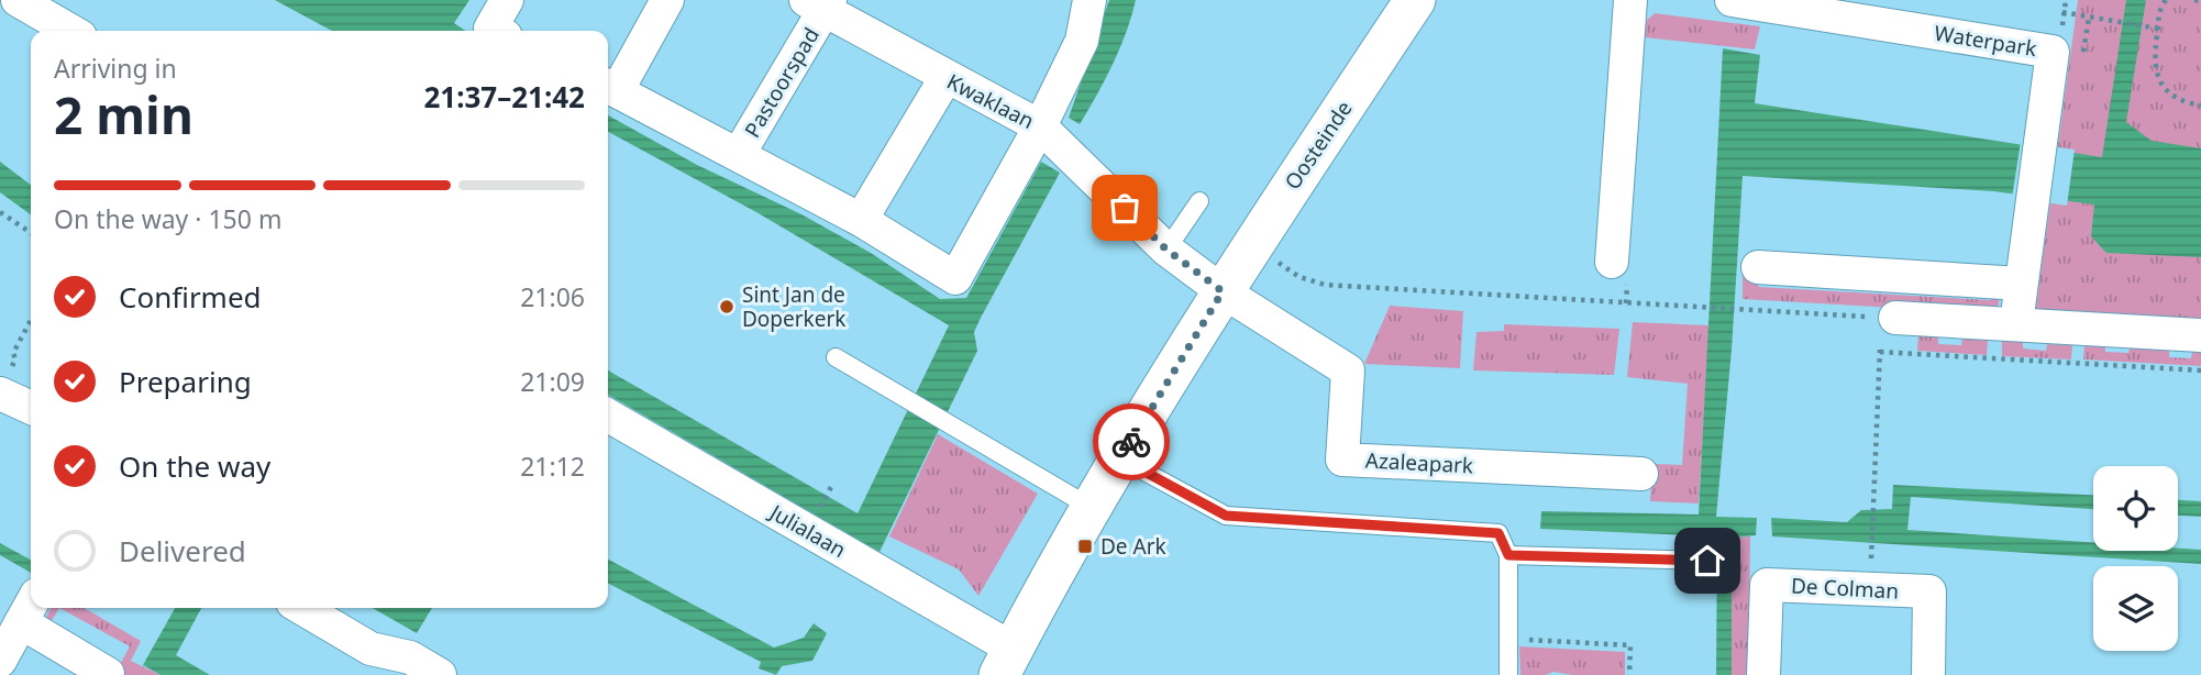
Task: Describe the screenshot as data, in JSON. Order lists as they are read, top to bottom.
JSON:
{
  "streets": {
    "street": [
      "Waterpark",
      "Pastoorspad",
      "Kwaklaan",
      "Oosteinde",
      "Azaleapark",
      "Julialaan",
      "De Colman"
    ]
  },
  "crossings": [
    ["Pastoorspad", "Kwaklaan"],
    ["Kwaklaan", "Oosteinde"],
    ["Kwaklaan", "Azaleapark"],
    ["Oosteinde", "Azaleapark"],
    ["Oosteinde", "Julialaan"]
  ],
  "places": {
    "other": ["Sint Jan de Doperkerk"],
    "transit": ["De Ark"]
  },
  "page": {
    "heading": ["2 min", "Arriving in", "21:37–21:42"],
    "bar": "On the way · 150 m",
    "list": [
      ["Confirmed", "21:06"],
      ["Preparing", "21:09"],
      ["On the way", "21:12"],
      "Delivered"
    ]
  }
}
